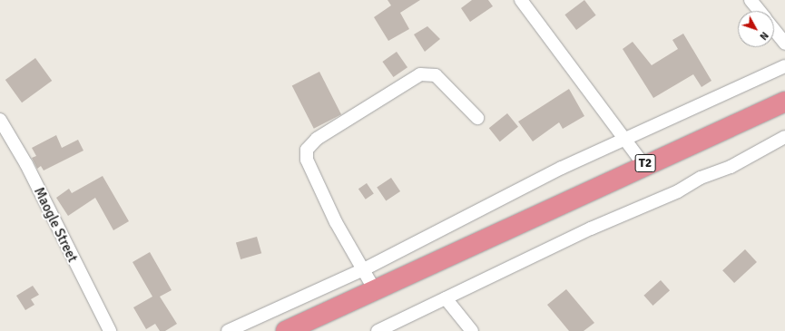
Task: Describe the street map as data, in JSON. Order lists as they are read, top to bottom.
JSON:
{
  "streets": {
    "highway": ["T2"],
    "street": ["Maogle Street"]
  },
  "north": "bottom right"
}
